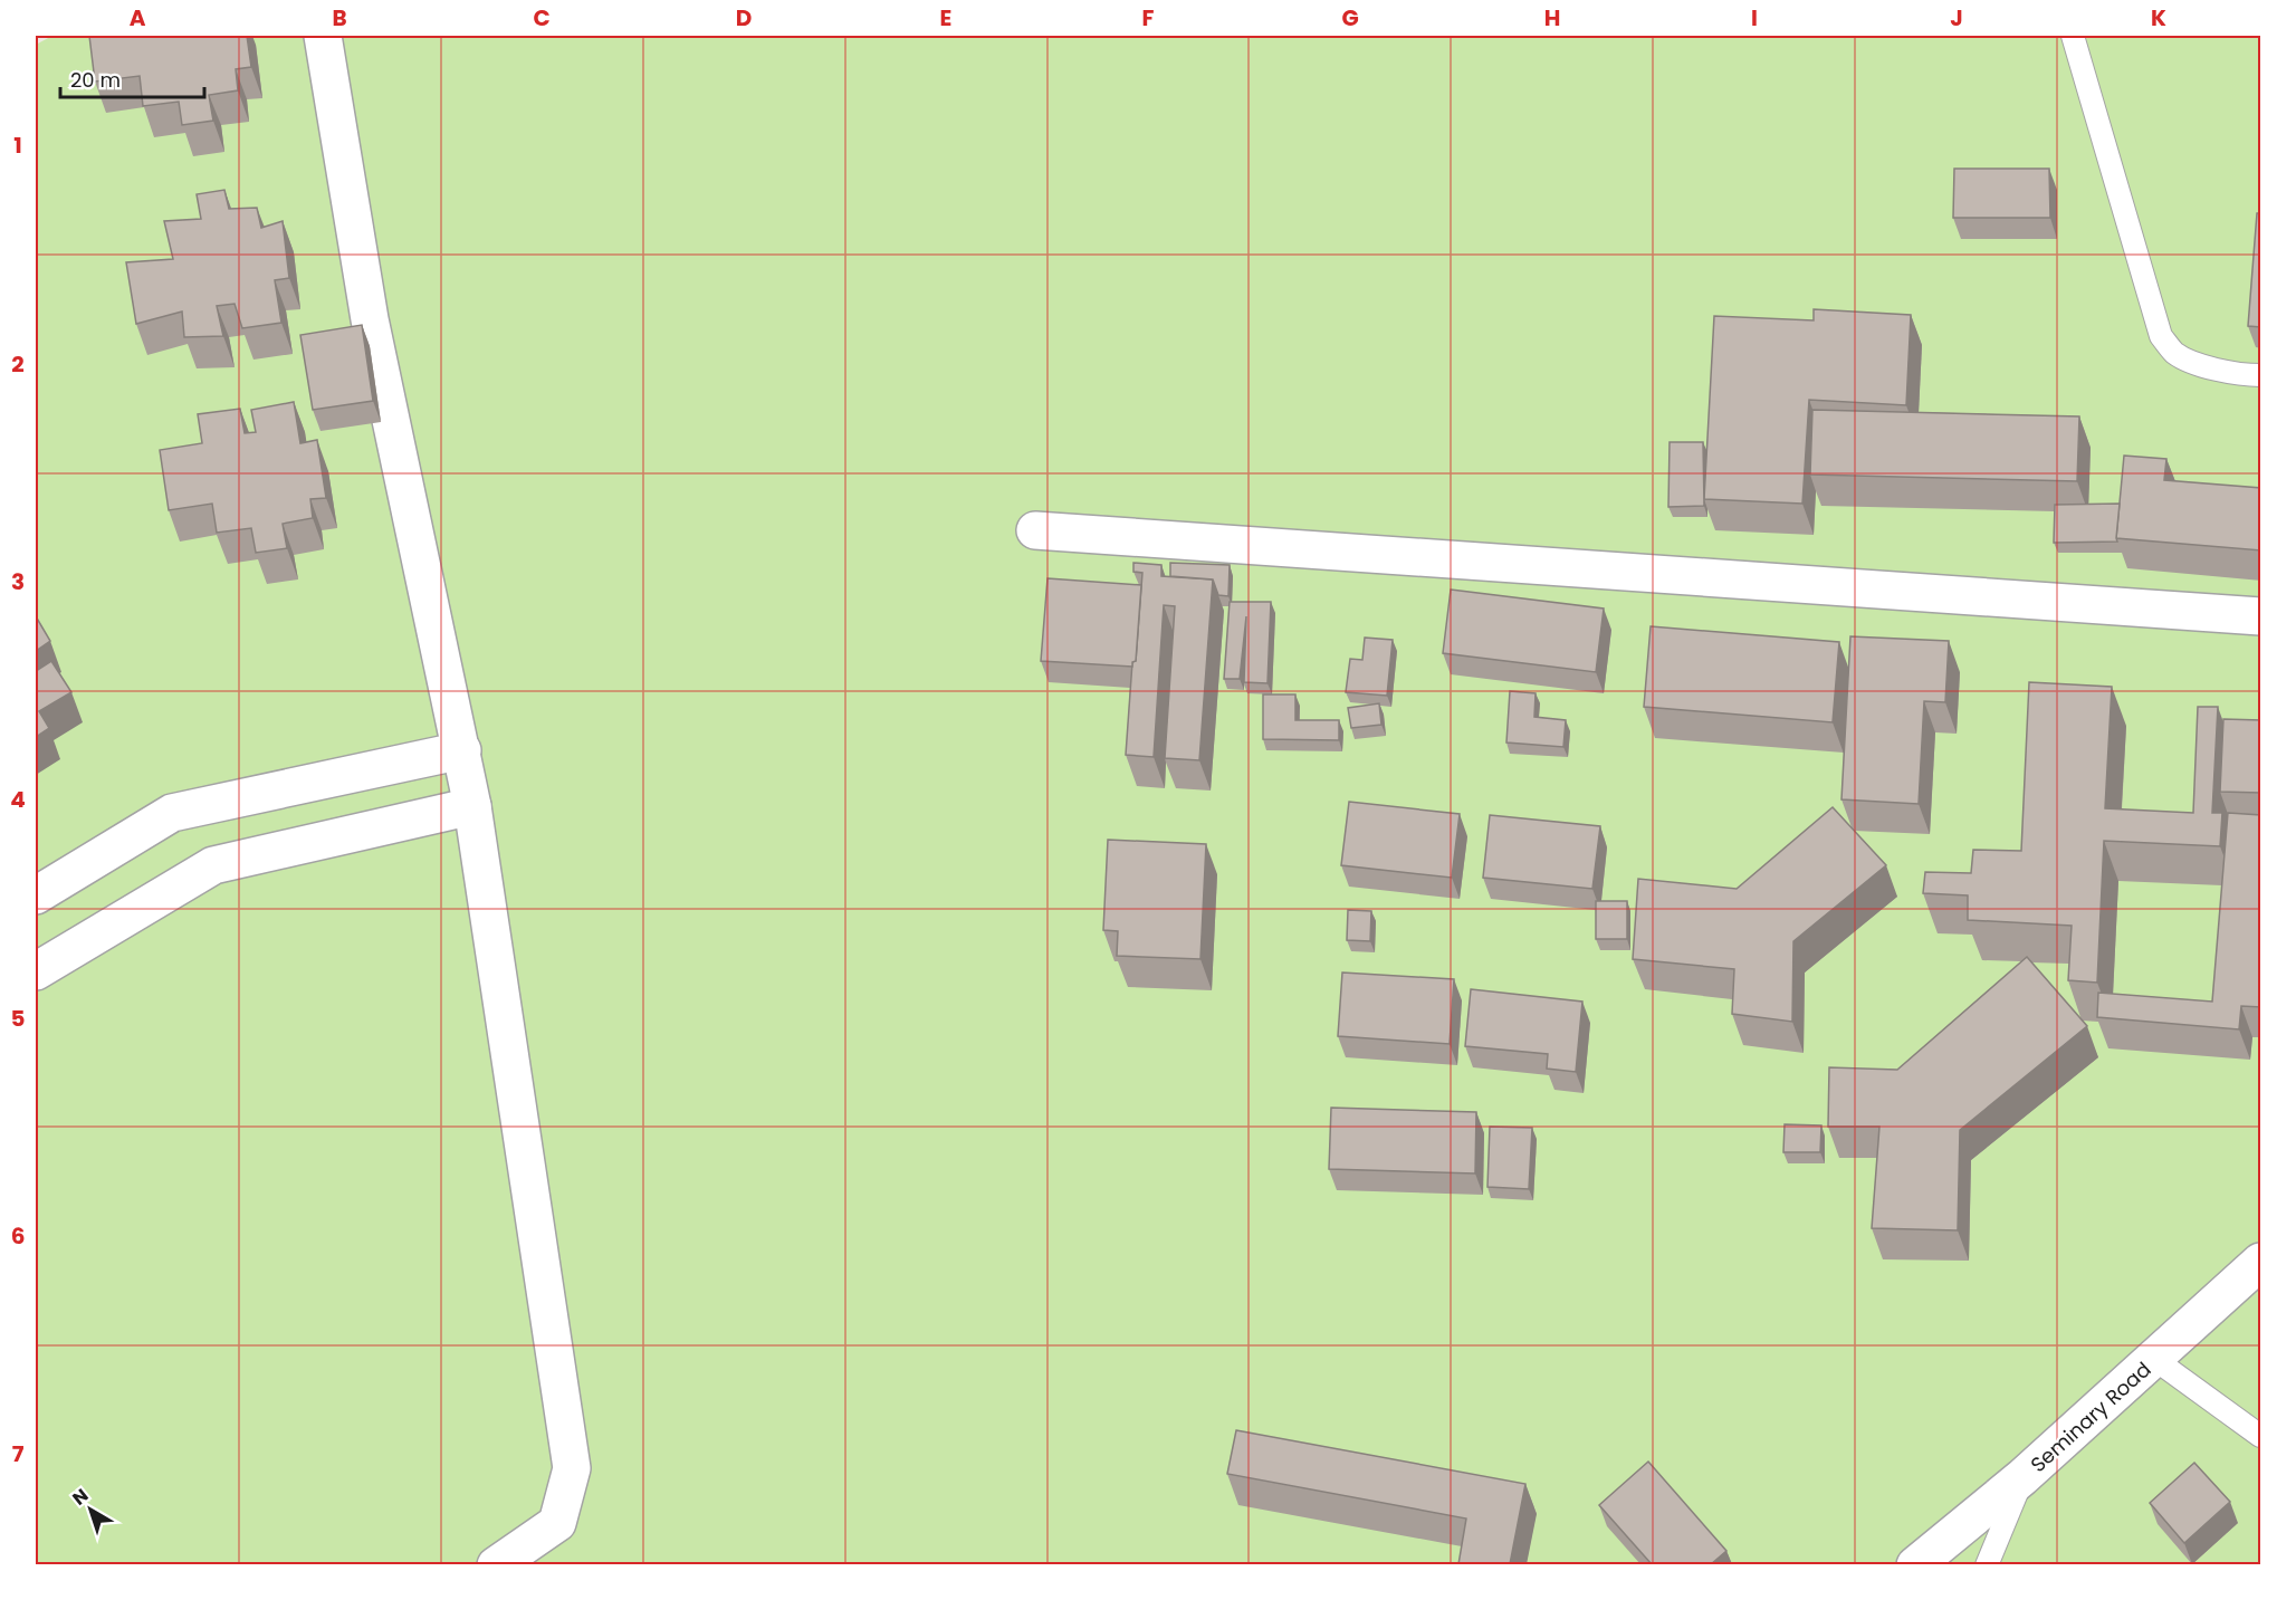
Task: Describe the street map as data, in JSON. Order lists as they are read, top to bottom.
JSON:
{
  "streets": {
    "street": ["Seminary Road"]
  },
  "scale_bar": "20 m",
  "north": "top left",
  "grid": {
    "columns": [
      "A",
      "B",
      "C",
      "D",
      "E",
      "F",
      "G",
      "H",
      "I",
      "J",
      "K"
    ],
    "rows": [
      "1",
      "2",
      "3",
      "4",
      "5",
      "6",
      "7"
    ]
  }
}
